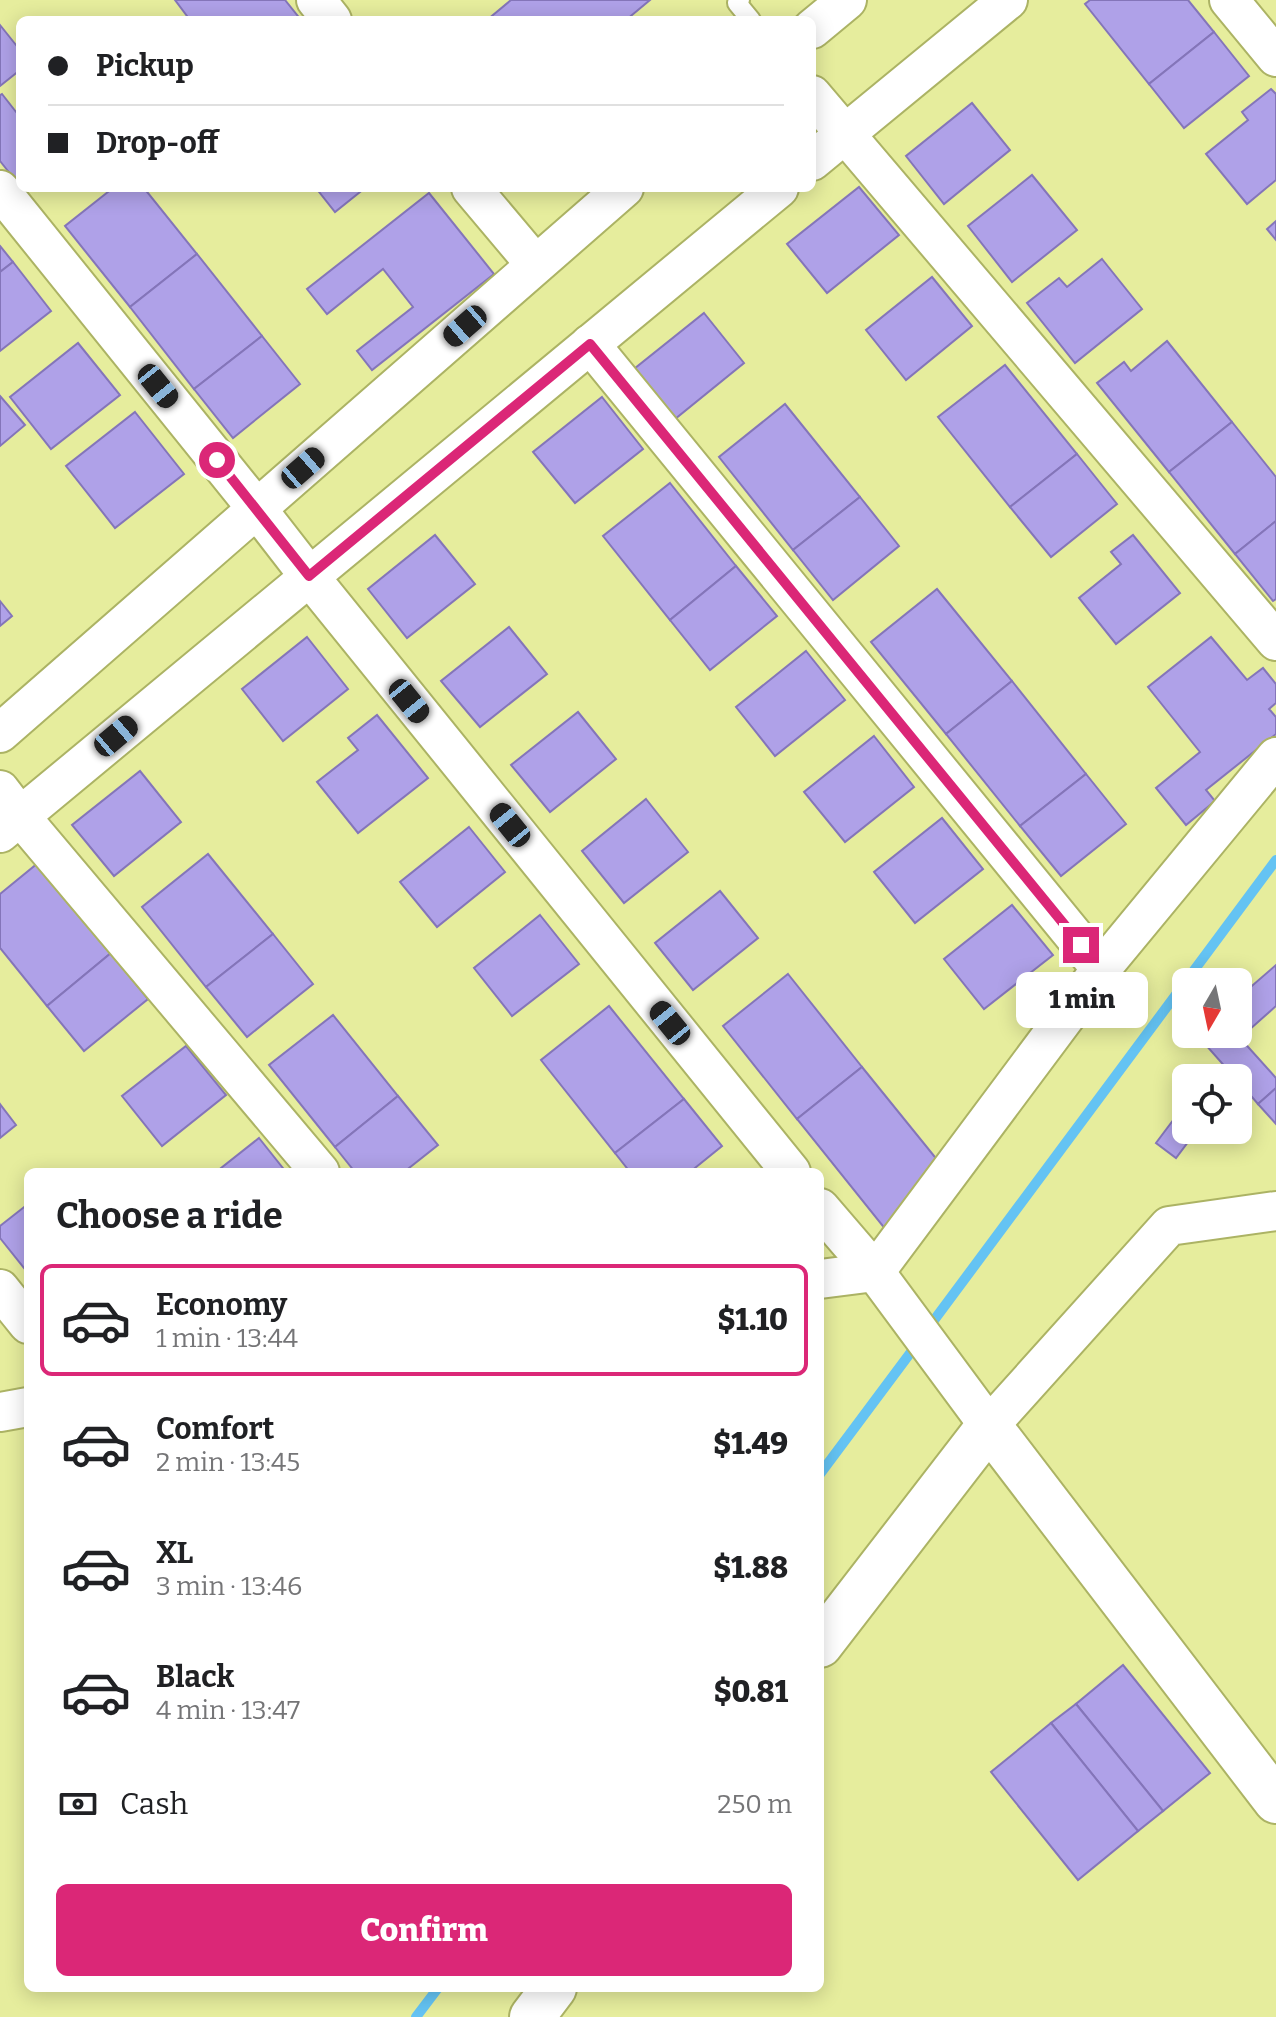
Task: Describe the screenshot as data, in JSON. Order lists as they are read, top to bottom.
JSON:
{
  "north": "bottom",
  "page": {
    "banner": ["Pickup", "Drop-off"],
    "bubble": "1 min",
    "heading": "Choose a ride",
    "list": [
      {
        "name": "Economy",
        "note": "1 min · 13:44",
        "value": "$1.10"
      },
      {
        "name": "Comfort",
        "note": "2 min · 13:45",
        "value": "$1.49"
      },
      {
        "name": "XL",
        "note": "3 min · 13:46",
        "value": "$1.88"
      },
      {
        "name": "Black",
        "note": "4 min · 13:47",
        "value": "$0.81"
      }
    ],
    "pay": ["Cash", "250 m"],
    "buttons": "Confirm"
  }
}
